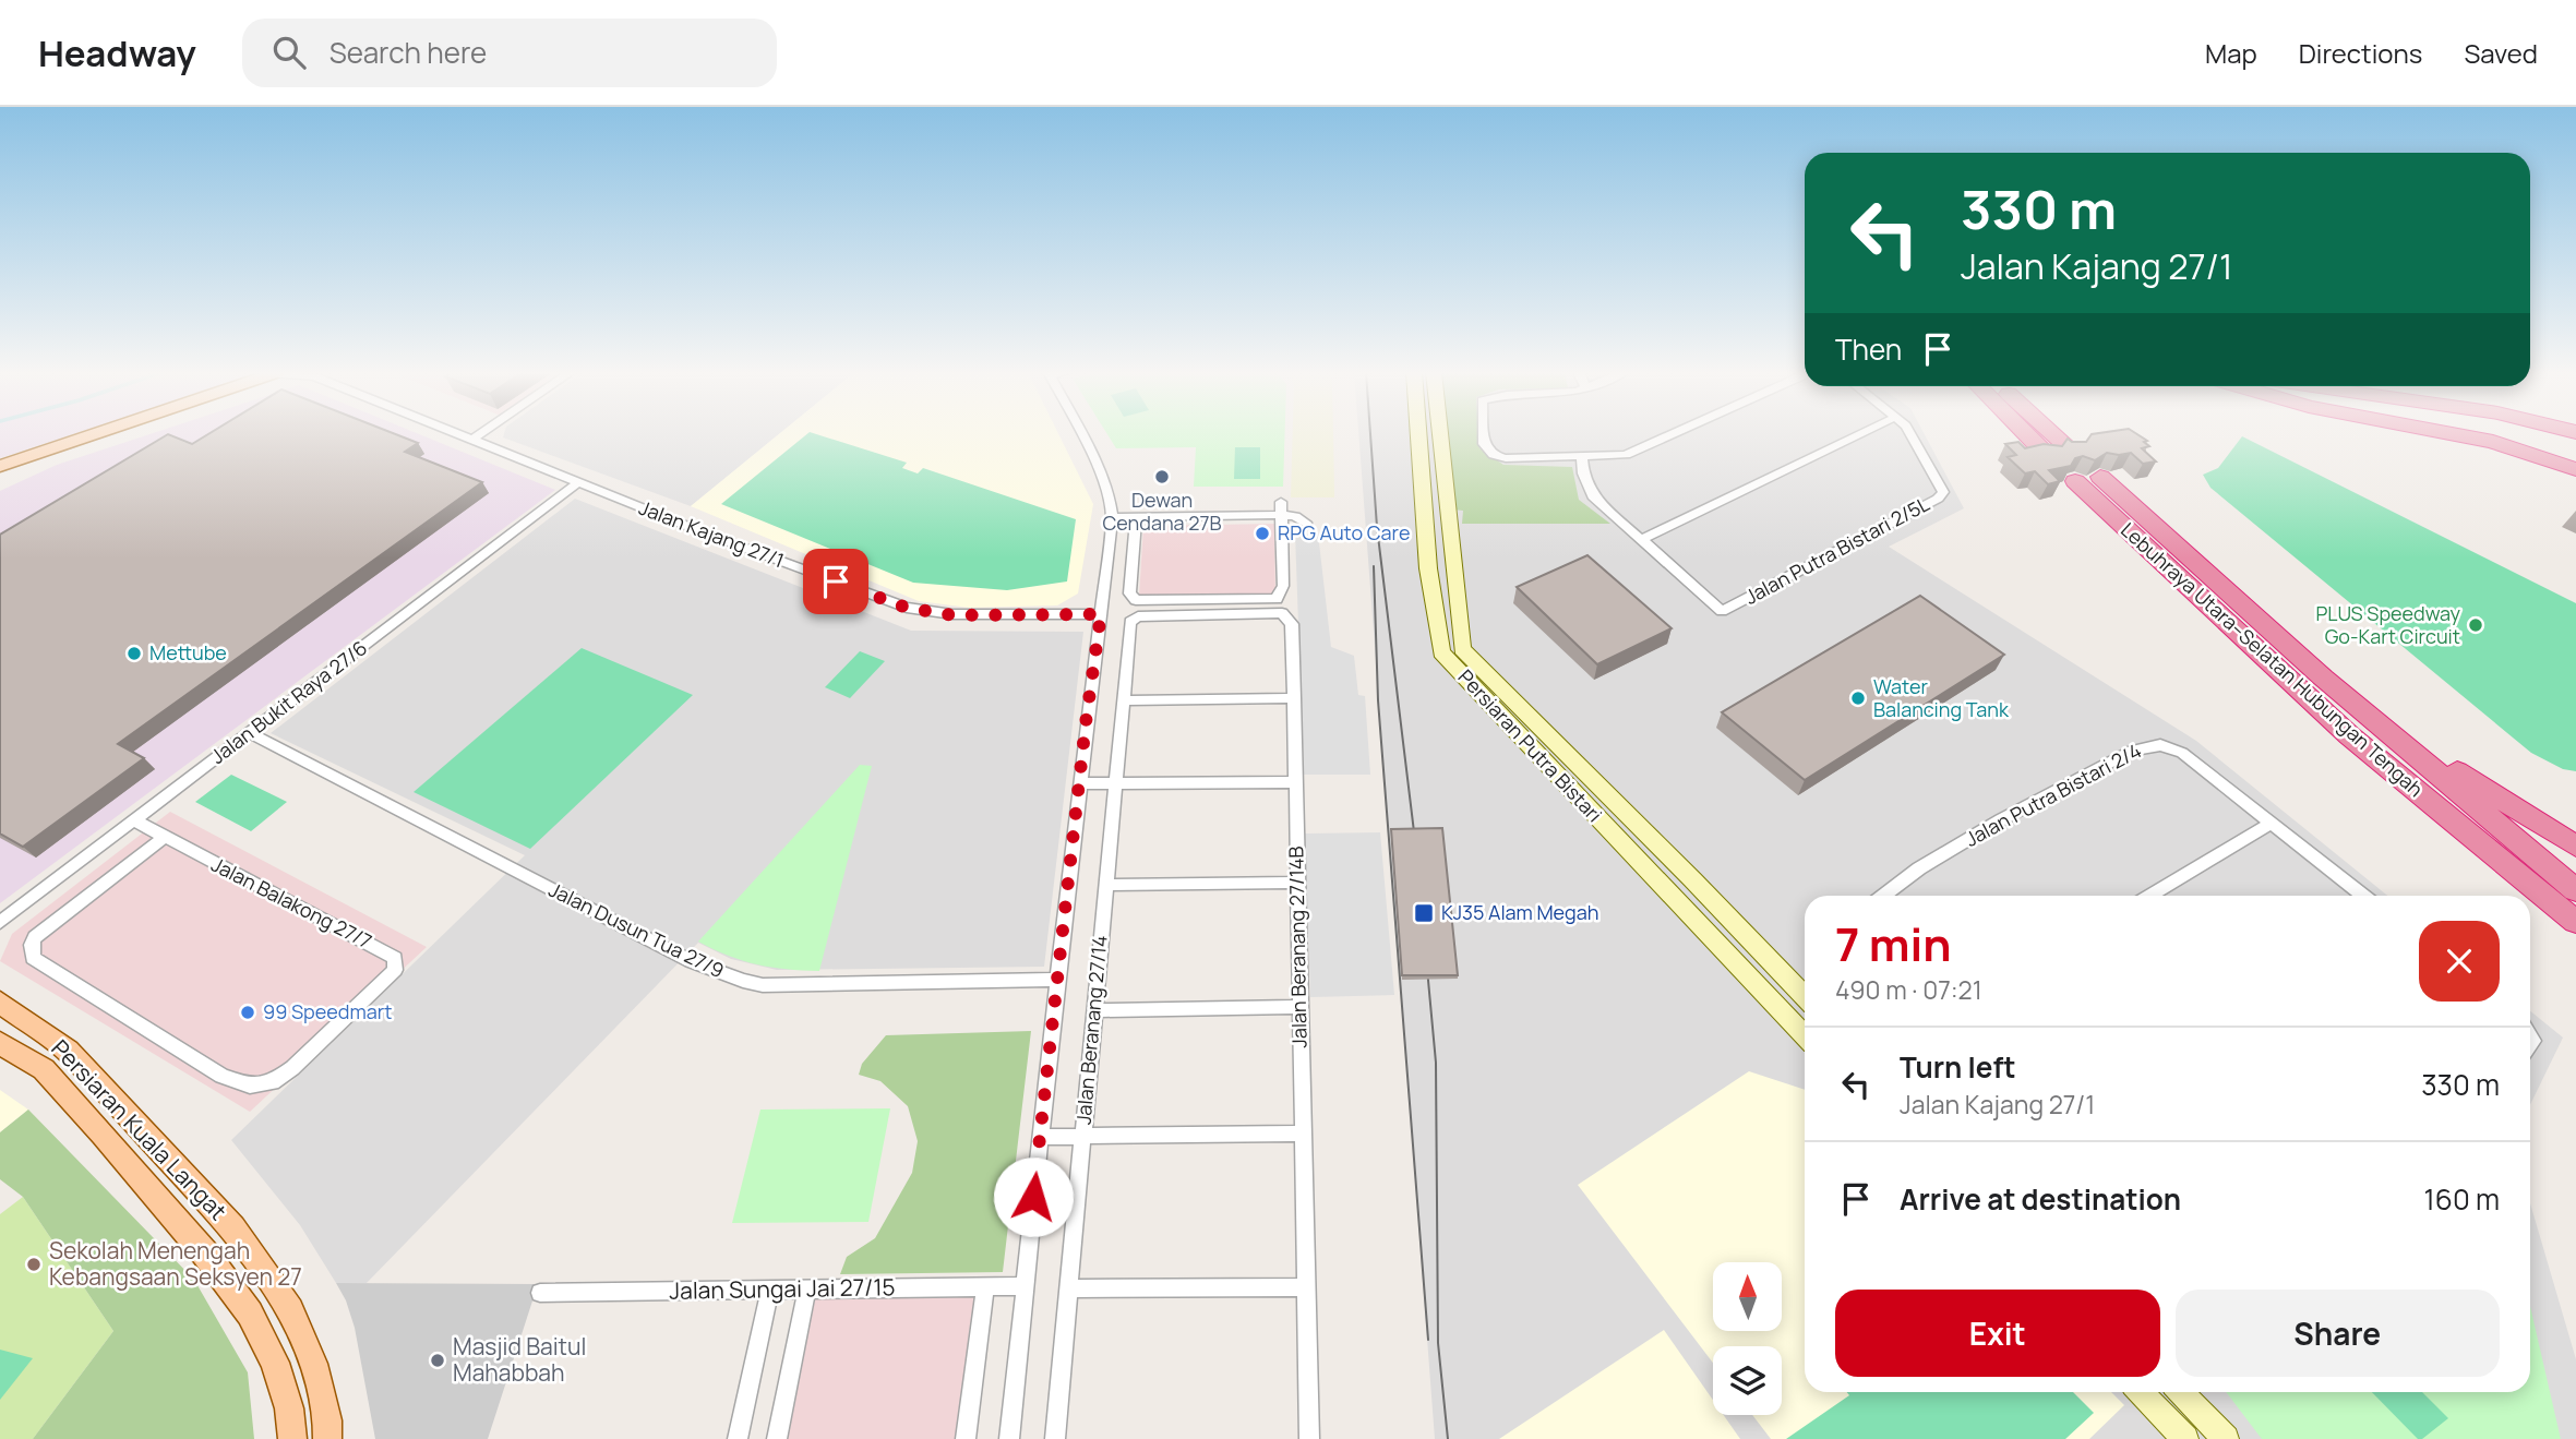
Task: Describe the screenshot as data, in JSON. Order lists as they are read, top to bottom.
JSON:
{
  "streets": {
    "highway": ["Lebuhraya Utara–Selatan Hubungan Tengah"],
    "main road": ["Persiaran Putra Bistari", "Persiaran Kuala Langat"],
    "street": [
      "Jalan Kajang 27/1",
      "Jalan Putra Bistari 2/5L",
      "Jalan Bukit Raya 27/6",
      "Jalan Putra Bistari 2/4",
      "Jalan Balakong 27/7",
      "Jalan Dusun Tua 27/9",
      "Jalan Beranang 27/14B",
      "Jalan Beranang 27/14",
      "Jalan Sungai Jai 27/15"
    ]
  },
  "crossings": [
    ["Jalan Kajang 27/1", "Jalan Bukit Raya 27/6"],
    ["Jalan Bukit Raya 27/6", "Jalan Balakong 27/7"],
    ["Jalan Bukit Raya 27/6", "Jalan Dusun Tua 27/9"],
    ["Jalan Beranang 27/14B", "Jalan Beranang 27/14"]
  ],
  "places": {
    "other": [
      "Dewan Cendana 27B",
      "RPG Auto Care",
      "PLUS Speedway Go-Kart Circuit",
      "Mettube",
      "Water Balancing Tank",
      "99 Speedmart",
      "Sekolah Menengah Kebangsaan Seksyen 27",
      "Masjid Baitul Mahabbah"
    ],
    "transit": ["KJ35 Alam Megah"]
  },
  "north": "top",
  "page": {
    "header": "Headway",
    "search": "Search here",
    "nav": ["Map", "Directions", "Saved"],
    "turn": ["330 m", "Jalan Kajang 27/1"],
    "then": "Then",
    "heading": ["7 min", "490 m · 07:21"],
    "list": [
      {
        "name": "Turn left",
        "note": "Jalan Kajang 27/1",
        "value": "330 m"
      },
      {
        "name": "Arrive at destination",
        "value": "160 m"
      }
    ],
    "buttons": ["Exit", "Share"]
  }
}
